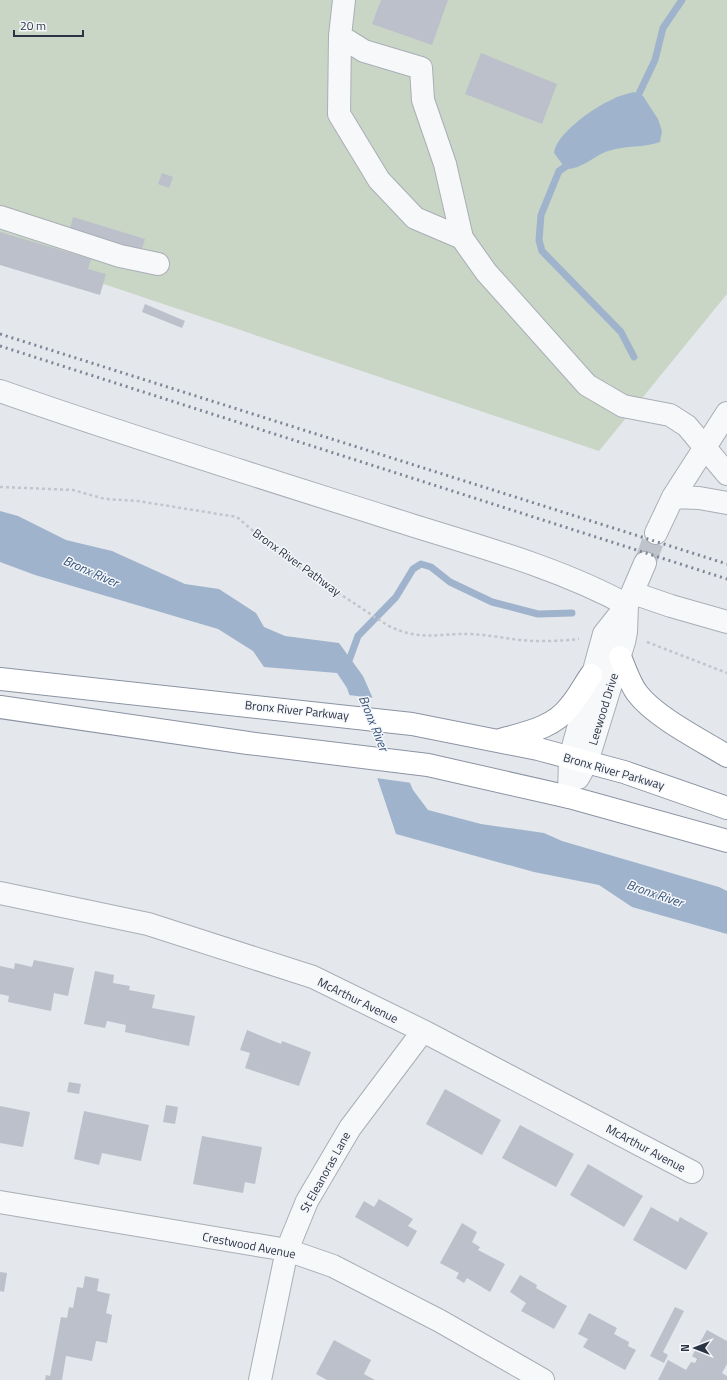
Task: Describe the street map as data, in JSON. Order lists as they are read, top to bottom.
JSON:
{
  "streets": {
    "highway": ["Bronx River Parkway"],
    "street": [
      "Leewood Drive",
      "McArthur Avenue",
      "St Eleanoras Lane",
      "Crestwood Avenue"
    ],
    "path": ["Bronx River Pathway"]
  },
  "crossings": [
    ["Leewood Drive", "Bronx River Parkway"],
    ["McArthur Avenue", "St Eleanoras Lane"],
    ["St Eleanoras Lane", "Crestwood Avenue"]
  ],
  "water": ["Bronx River"],
  "scale_bar": "20 m",
  "north": "left"
}
